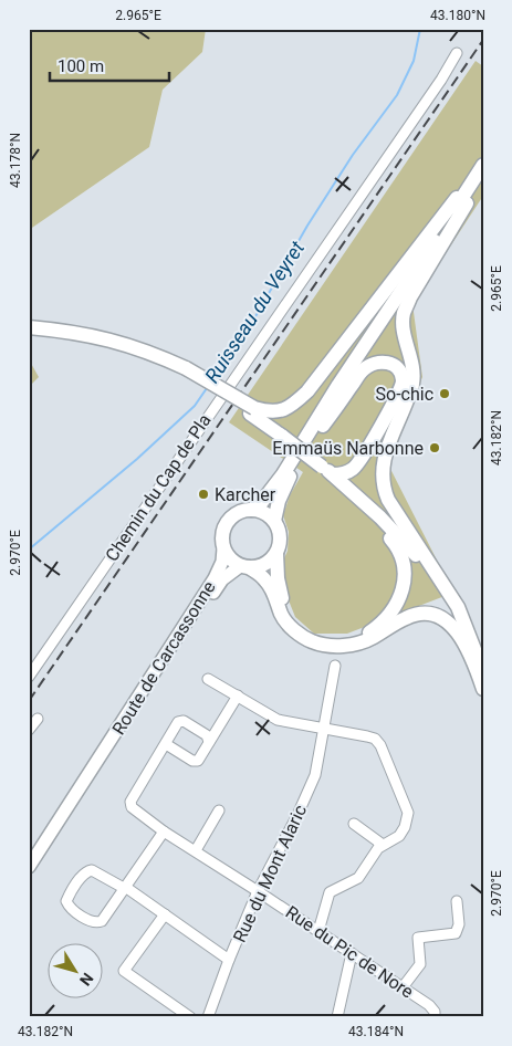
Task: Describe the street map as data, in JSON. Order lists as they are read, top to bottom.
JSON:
{
  "streets": {
    "main road": ["Route de Carcassonne"],
    "street": ["Chemin du Cap de Pla", "Rue du Mont Alaric", "Rue du Pic de Nore"]
  },
  "crossings": [
    ["Rue du Mont Alaric", "Rue du Pic de Nore"]
  ],
  "water": ["Ruisseau du Veyret"],
  "places": ["So-chic", "Emmaüs Narbonne", "Karcher"],
  "scale_bar": "100 m",
  "north": "bottom right",
  "coordinates": [
    "2.965°E",
    "43.180°N",
    "43.178°N",
    "43.182°N",
    "2.970°E",
    "43.184°N"
  ]
}
